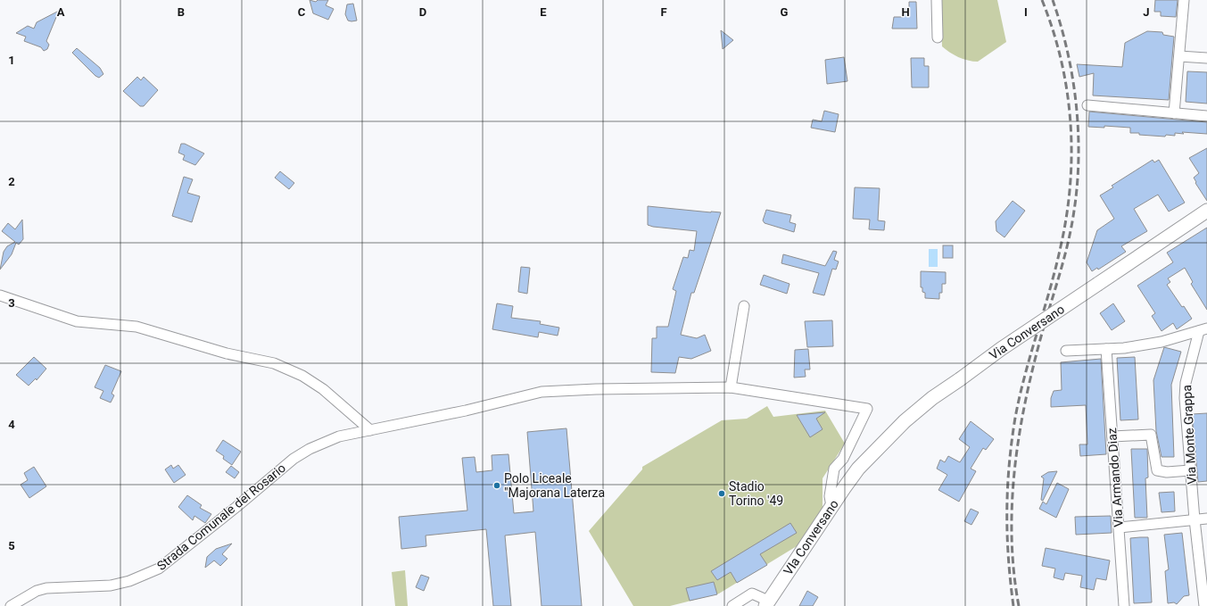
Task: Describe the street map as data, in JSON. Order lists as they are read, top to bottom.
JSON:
{
  "streets": {
    "main road": ["Via Conversano", "VIa Conversano"],
    "street": ["Via Monte Grappa", "Via Armando Diaz", "Strada Comunale del Rosario"]
  },
  "crossings": [
    ["Via Conversano", "VIa Conversano"],
    ["Strada Comunale del Rosario", "VIa Conversano"]
  ],
  "places": ["Polo Liceale \"Majorana Laterza", "Stadio Torino '49"],
  "grid": {
    "columns": [
      "A",
      "B",
      "C",
      "D",
      "E",
      "F",
      "G",
      "H",
      "I",
      "J"
    ],
    "rows": [
      "1",
      "2",
      "3",
      "4",
      "5"
    ]
  }
}
